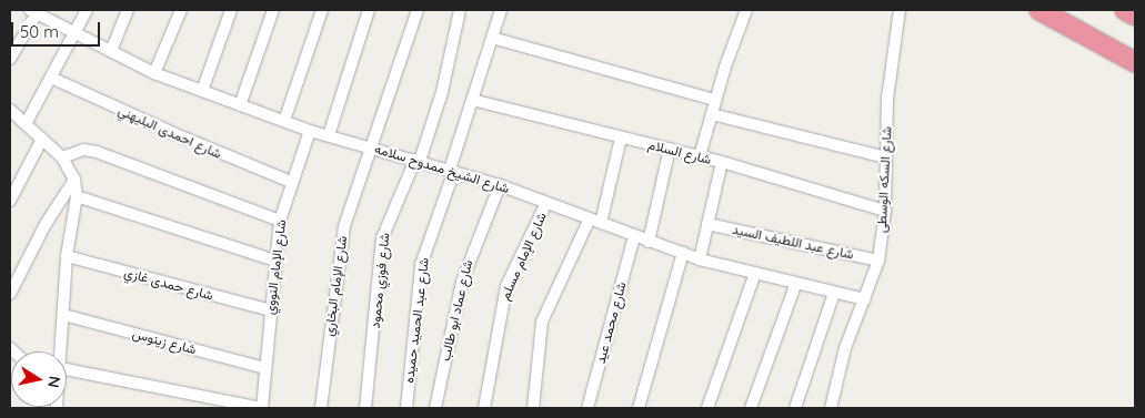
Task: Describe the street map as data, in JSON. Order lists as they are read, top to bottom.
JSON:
{
  "streets": {
    "street": [
      "شارع احمدى البليهني",
      "شارع السلام",
      "شارع الشيخ ممدوح سلامه",
      "شارع السكه الوسطى",
      "شارع عبد اللطيف السيد",
      "شارع الإمام مسلم",
      "شارع الإمام النووي",
      "شارع فوزي محمود",
      "شارع حمدى غازي",
      "شارع الإمام البخاري",
      "شارع عماد ابو طالب",
      "شارع عبد الحميد حميده",
      "شارع محمد عيد",
      "شارع زينوس"
    ]
  },
  "crossings": [
    ["شارع احمدى البليهني", "شارع الإمام النووي"],
    ["شارع السلام", "شارع السكه الوسطى"],
    ["شارع السلام", "شارع عبد الحميد حميده"],
    ["شارع الشيخ ممدوح سلامه", "شارع السكه الوسطى"],
    ["شارع الشيخ ممدوح سلامه", "شارع الإمام مسلم"],
    ["شارع الشيخ ممدوح سلامه", "شارع الإمام النووي"],
    ["شارع الشيخ ممدوح سلامه", "شارع فوزي محمود"],
    ["شارع الشيخ ممدوح سلامه", "شارع الإمام البخاري"],
    ["شارع الشيخ ممدوح سلامه", "شارع عماد ابو طالب"],
    ["شارع الشيخ ممدوح سلامه", "شارع عبد الحميد حميده"],
    ["شارع الشيخ ممدوح سلامه", "شارع محمد عيد"],
    ["شارع السكه الوسطى", "شارع عبد اللطيف السيد"],
    ["شارع الإمام النووي", "شارع حمدى غازي"],
    ["شارع الإمام النووي", "شارع زينوس"]
  ],
  "scale_bar": "50 m",
  "north": "right"
}
